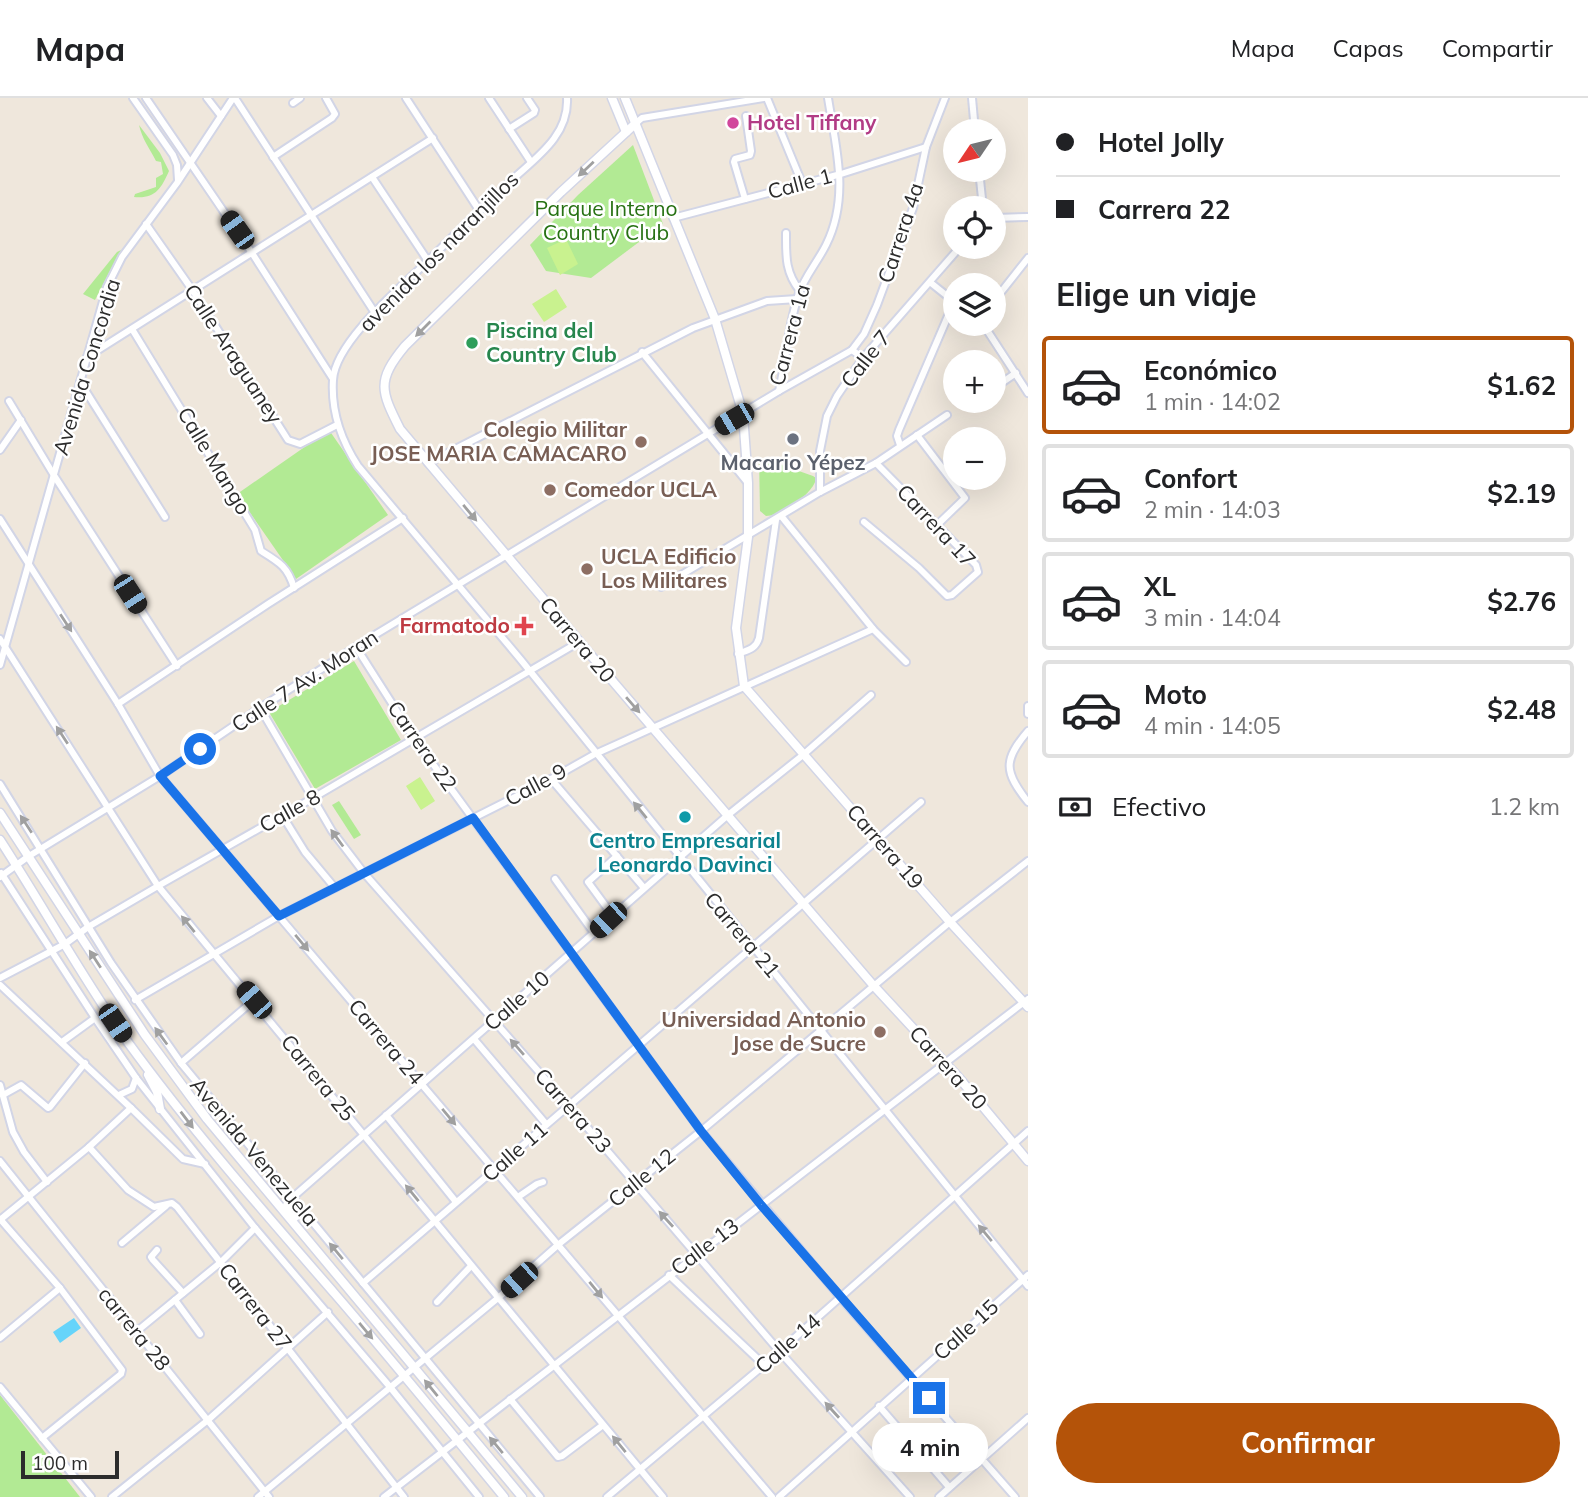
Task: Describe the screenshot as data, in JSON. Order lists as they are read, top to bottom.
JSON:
{
  "streets": {
    "street": [
      "Calle 1",
      "Carrera 4a",
      "avenida los naranjillos",
      "Carrera 1a",
      "Calle Araguaney",
      "Calle 7",
      "Avenida Concordia",
      "Calle Mango",
      "Carrera 17",
      "Carrera 20",
      "Calle 7 Av. Moran",
      "Carrera 22",
      "Calle 9",
      "Calle 8",
      "Carrera 19",
      "Carrera 21",
      "Calle 10",
      "Carrera 24",
      "Carrera 25",
      "Carrera 23",
      "Avenida Venezuela",
      "Calle 11",
      "Calle 12",
      "Calle 13",
      "Carrera 27",
      "carrera 28",
      "Calle 15",
      "Calle 14"
    ]
  },
  "crossings": [
    ["Calle 1", "Carrera 4a"],
    ["Calle 1", "Carrera 1a"],
    ["Carrera 4a", "Calle 7"],
    ["avenida los naranjillos", "Calle Araguaney"],
    ["avenida los naranjillos", "Calle 7 Av. Moran"],
    ["avenida los naranjillos", "Carrera 21"],
    ["Carrera 1a", "Calle 7"],
    ["Carrera 1a", "Carrera 20"],
    ["Carrera 1a", "Calle 7 Av. Moran"],
    ["Calle Araguaney", "Avenida Concordia"],
    ["Avenida Concordia", "Carrera 24"],
    ["Avenida Concordia", "Carrera 25"],
    ["Carrera 20", "Calle 7 Av. Moran"],
    ["Carrera 20", "Calle 9"],
    ["Carrera 20", "Calle 8"],
    ["Carrera 20", "Calle 10"],
    ["Carrera 20", "Calle 11"],
    ["Carrera 20", "Calle 12"],
    ["Carrera 20", "Calle 13"],
    ["Carrera 20", "Calle 14"],
    ["Calle 7 Av. Moran", "Carrera 22"],
    ["Calle 7 Av. Moran", "Carrera 21"],
    ["Calle 7 Av. Moran", "Carrera 24"],
    ["Calle 7 Av. Moran", "Carrera 25"],
    ["Calle 7 Av. Moran", "Carrera 23"],
    ["Calle 7 Av. Moran", "Avenida Venezuela"],
    ["Carrera 22", "Calle 9"],
    ["Carrera 22", "Calle 8"],
    ["Carrera 22", "Calle 10"],
    ["Carrera 22", "Calle 11"],
    ["Carrera 22", "Calle 12"],
    ["Carrera 22", "Calle 13"],
    ["Carrera 22", "Calle 15"],
    ["Carrera 22", "Calle 14"],
    ["Calle 9", "Carrera 19"],
    ["Calle 9", "Carrera 21"],
    ["Calle 9", "Carrera 24"],
    ["Calle 9", "Carrera 25"],
    ["Calle 9", "Carrera 23"],
    ["Calle 9", "Avenida Venezuela"],
    ["Calle 8", "Carrera 21"],
    ["Calle 8", "Carrera 24"],
    ["Calle 8", "Carrera 25"],
    ["Calle 8", "Carrera 23"],
    ["Calle 8", "Avenida Venezuela"],
    ["Carrera 19", "Calle 10"],
    ["Carrera 19", "Calle 11"],
    ["Carrera 19", "Calle 12"],
    ["Carrera 19", "Calle 13"],
    ["Carrera 21", "Calle 10"],
    ["Carrera 21", "Calle 11"],
    ["Carrera 21", "Calle 12"],
    ["Carrera 21", "Calle 13"],
    ["Carrera 21", "Calle 15"],
    ["Carrera 21", "Calle 14"],
    ["Calle 10", "Carrera 24"],
    ["Calle 10", "Carrera 25"],
    ["Calle 10", "Carrera 23"],
    ["Calle 10", "Avenida Venezuela"],
    ["Carrera 24", "Calle 11"],
    ["Carrera 24", "Calle 12"],
    ["Carrera 24", "Calle 13"],
    ["Carrera 24", "Calle 14"],
    ["Carrera 25", "Calle 11"],
    ["Carrera 25", "Calle 12"],
    ["Carrera 25", "Calle 13"],
    ["Carrera 25", "Calle 14"],
    ["Carrera 23", "Calle 11"],
    ["Carrera 23", "Calle 12"],
    ["Carrera 23", "Calle 13"],
    ["Carrera 23", "Calle 15"],
    ["Carrera 23", "Calle 14"],
    ["Avenida Venezuela", "Calle 11"],
    ["Avenida Venezuela", "Calle 12"],
    ["Avenida Venezuela", "Calle 13"],
    ["Calle 12", "Carrera 27"],
    ["Calle 12", "carrera 28"],
    ["Calle 13", "Carrera 27"]
  ],
  "one_way": ["Carrera 24", "Carrera 25"],
  "parks": ["Parque Interno Country Club"],
  "places": {
    "other": [
      "Hotel Tiffany",
      "Piscina del Country Club",
      "Macario Yépez",
      "Colegio Militar JOSE MARIA CAMACARO",
      "Comedor UCLA",
      "UCLA Edificio Los Militares",
      "Centro Empresarial Leonardo Davinci",
      "Universidad Antonio Jose de Sucre"
    ],
    "health": ["Farmatodo"]
  },
  "scale_bar": "100 m",
  "north": "bottom left",
  "page": {
    "header": "Mapa",
    "nav": ["Mapa", "Capas", "Compartir"],
    "banner": ["Hotel Jolly", "Carrera 22"],
    "map_buttons": ["+", "−"],
    "heading": "Elige un viaje",
    "list": [
      {
        "name": "Económico",
        "note": "1 min · 14:02",
        "value": "$1.62"
      },
      {
        "name": "Confort",
        "note": "2 min · 14:03",
        "value": "$2.19"
      },
      {
        "name": "XL",
        "note": "3 min · 14:04",
        "value": "$2.76"
      },
      {
        "name": "Moto",
        "note": "4 min · 14:05",
        "value": "$2.48"
      }
    ],
    "pay": ["Efectivo", "1.2 km"],
    "buttons": "Confirmar",
    "bubble": "4 min",
    "scale": "100 m"
  }
}
